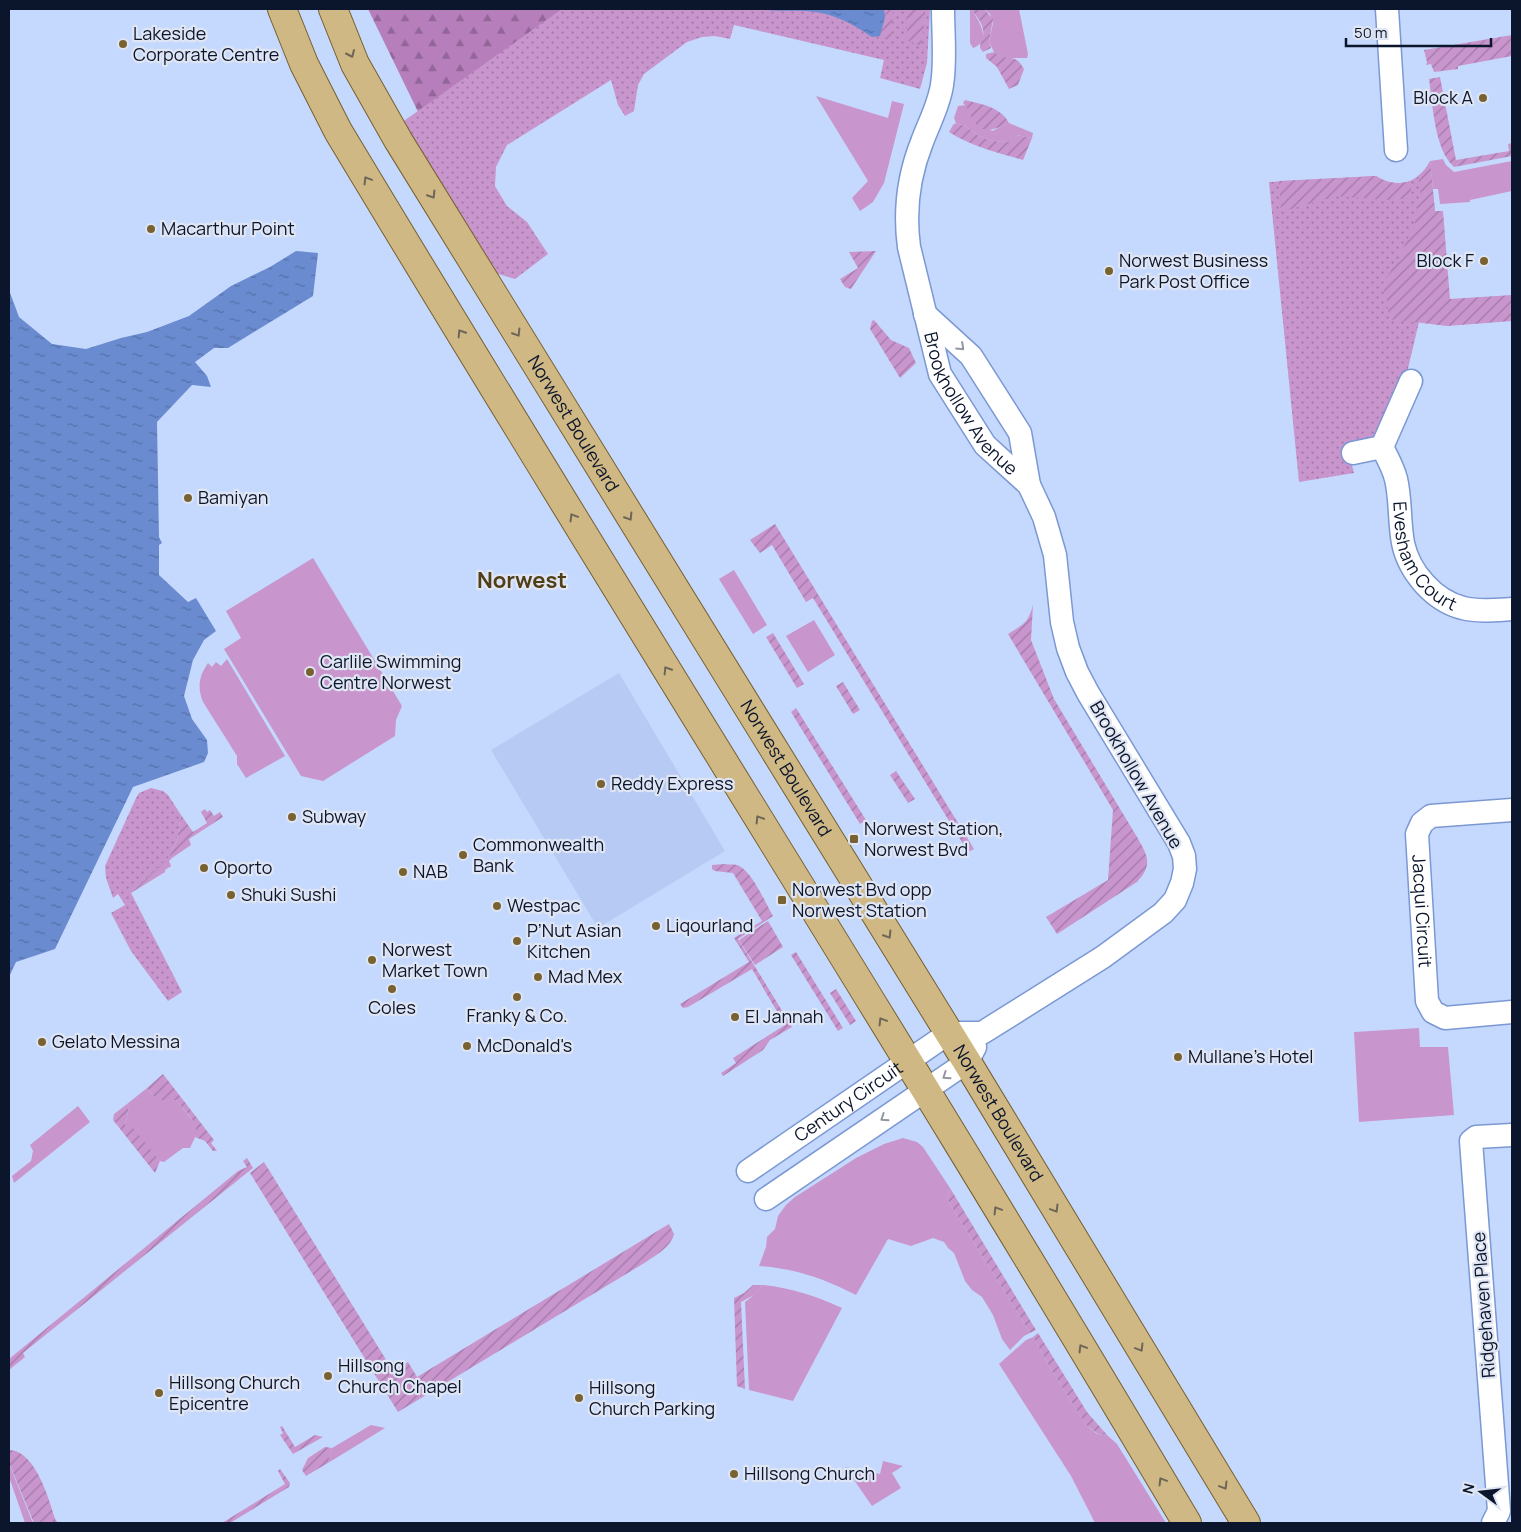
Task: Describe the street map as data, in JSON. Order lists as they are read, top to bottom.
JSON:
{
  "streets": {
    "main road": ["Norwest Boulevard"],
    "street": [
      "Brookhollow Avenue",
      "Evesham Court",
      "Jacqui Circuit",
      "Century Circuit",
      "Ridgehaven Place"
    ]
  },
  "crossings": [
    ["Norwest Boulevard", "Century Circuit"]
  ],
  "districts": ["Norwest"],
  "places": {
    "other": [
      "Lakeside Corporate Centre",
      "Block A",
      "Macarthur Point",
      "Block F",
      "Norwest Business Park Post Office",
      "Bamiyan",
      "Carlile Swimming Centre Norwest",
      "Reddy Express",
      "Subway",
      "Commonwealth Bank",
      "Oporto",
      "NAB",
      "Shuki Sushi",
      "Westpac",
      "Liqourland",
      "P’Nut Asian Kitchen",
      "Norwest Market Town",
      "Mad Mex",
      "Coles",
      "Franky & Co.",
      "El Jannah",
      "Gelato Messina",
      "McDonald's",
      "Mullane's Hotel",
      "Hillsong Church Chapel",
      "Hillsong Church Epicentre",
      "Hillsong Church Parking",
      "Hillsong Church"
    ],
    "transit": ["Norwest Station, Norwest Bvd", "Norwest Bvd opp Norwest Station"]
  },
  "scale_bar": "50 m",
  "north": "left"
}
